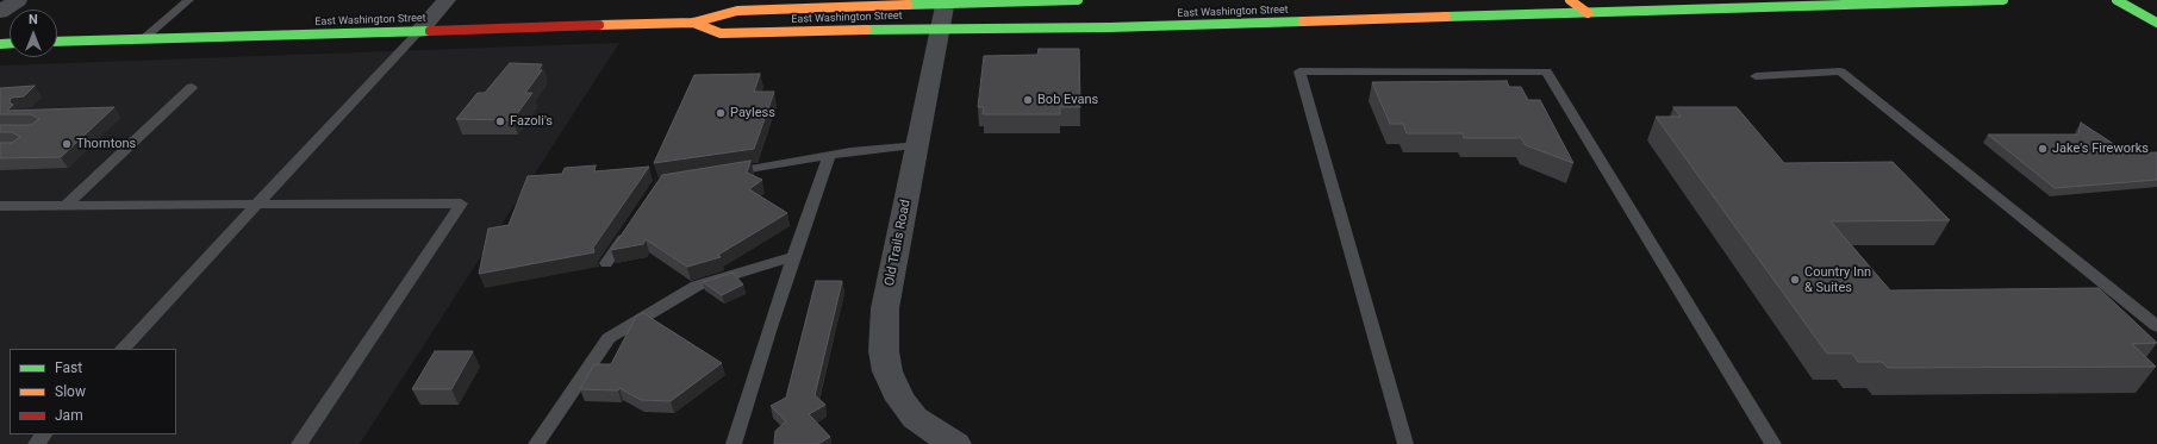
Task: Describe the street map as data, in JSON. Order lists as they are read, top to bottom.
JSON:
{
  "streets": {
    "main road": ["East Washington Street"],
    "street": ["Old Trails Road"]
  },
  "crossings": [
    ["East Washington Street", "Old Trails Road"]
  ],
  "places": [
    "Bob Evans",
    "Payless",
    "Fazoli's",
    "Thorntons",
    "Jake's Fireworks",
    "Country Inn & Suites"
  ],
  "legend": ["Fast", "Slow", "Jam"],
  "north": "top"
}
